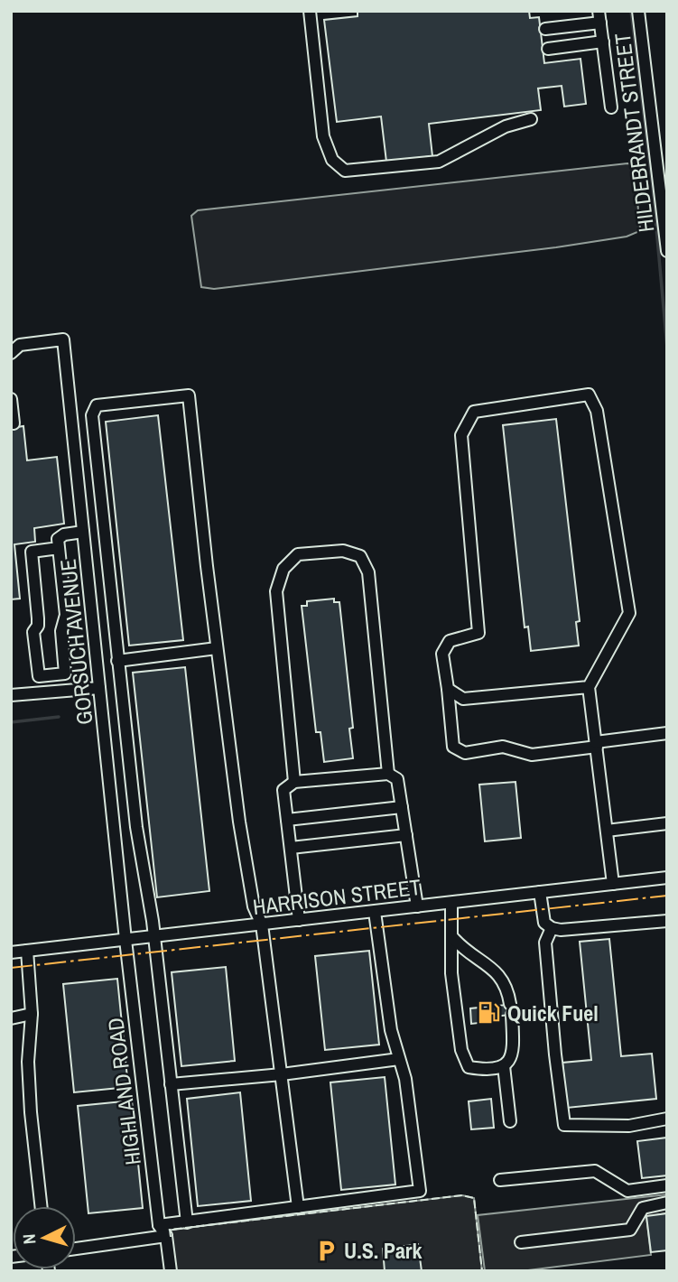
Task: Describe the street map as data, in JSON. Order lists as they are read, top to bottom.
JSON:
{
  "streets": {
    "street": [
      "HILDEBRANDT STREET",
      "GORSUCH AVENUE",
      "HARRISON STREET",
      "HIGHLAND ROAD"
    ]
  },
  "crossings": [
    ["GORSUCH AVENUE", "HARRISON STREET"],
    ["GORSUCH AVENUE", "HIGHLAND ROAD"],
    ["HARRISON STREET", "HIGHLAND ROAD"]
  ],
  "places": {
    "fuel station": ["Quick Fuel"],
    "parking": ["U.S. Park"]
  },
  "north": "left"
}
